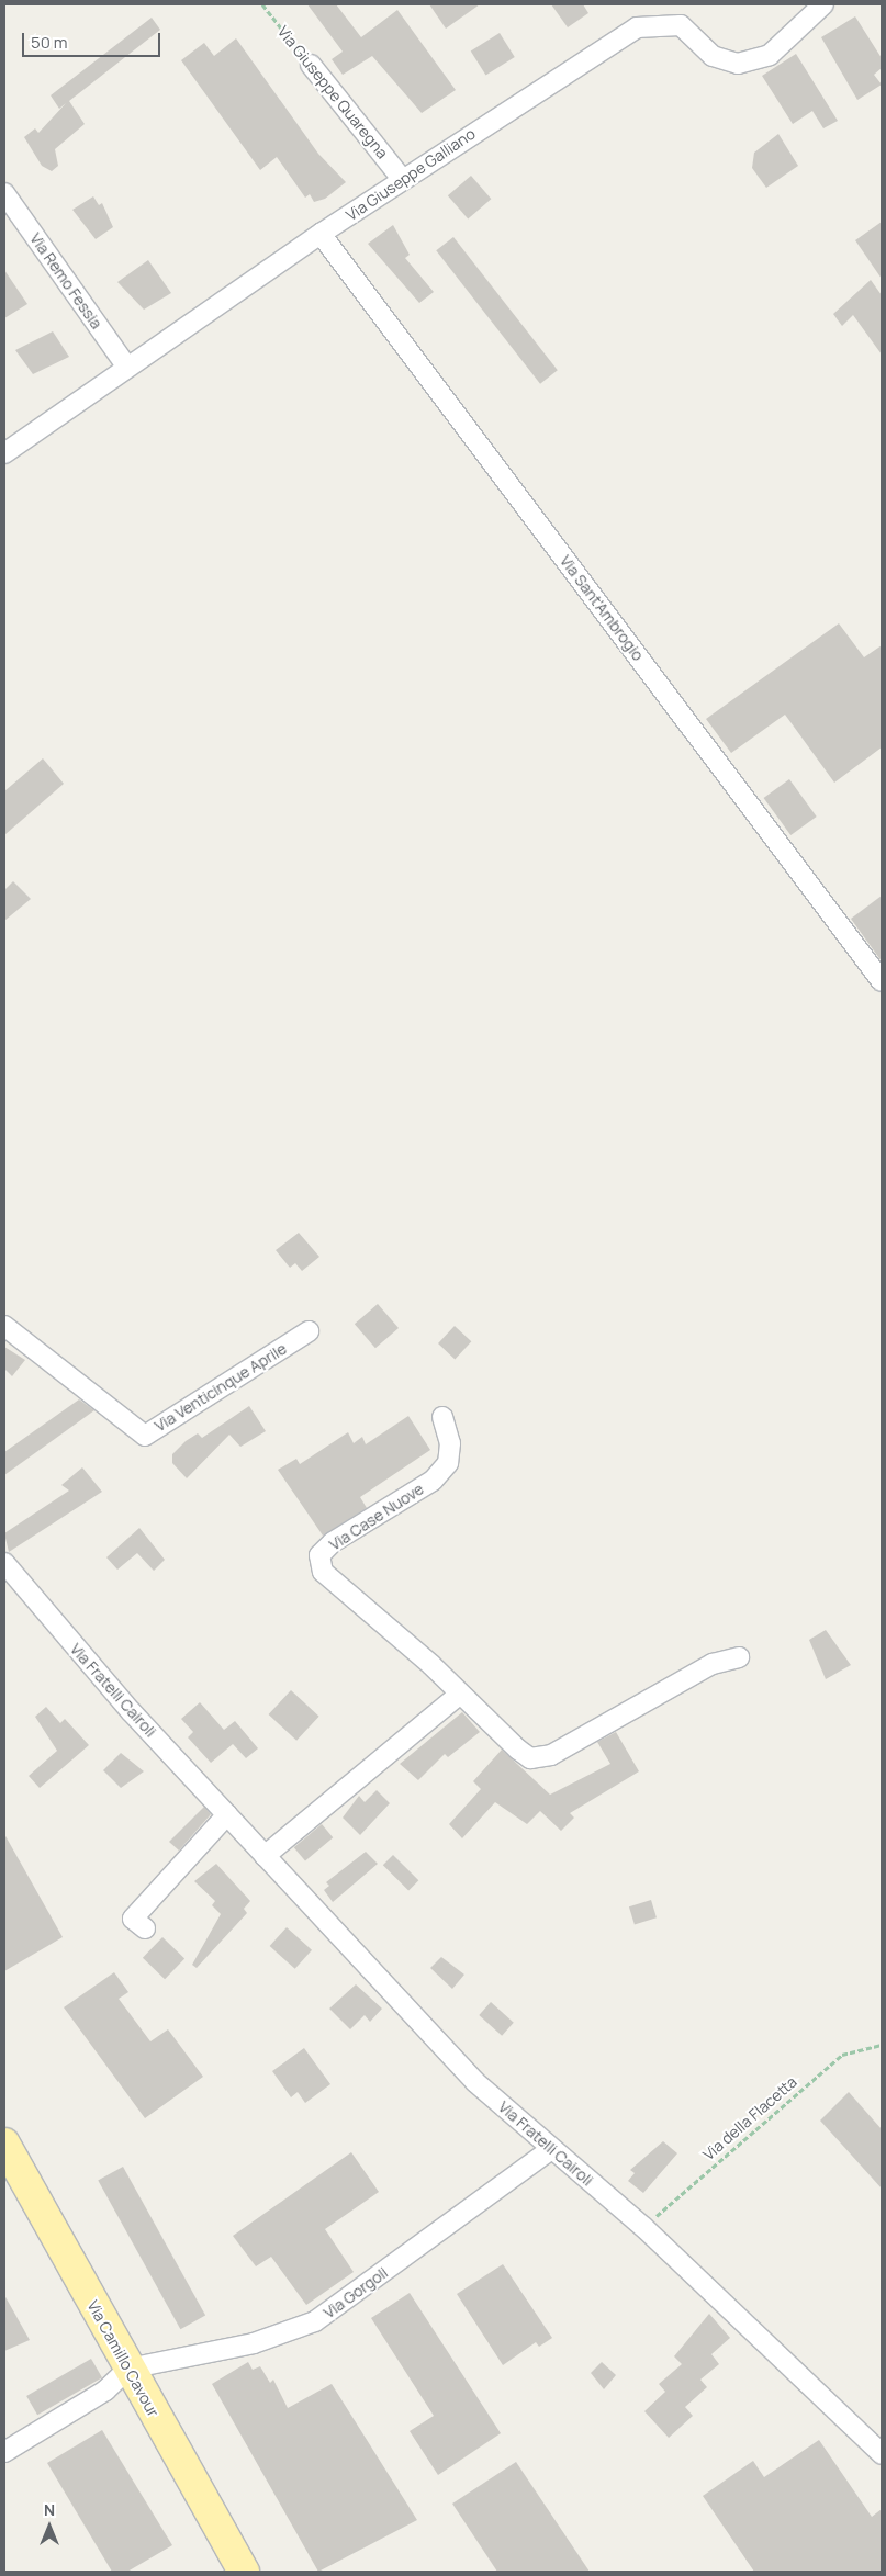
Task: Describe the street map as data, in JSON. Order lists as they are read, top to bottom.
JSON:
{
  "streets": {
    "main road": ["Via Camillo Cavour"],
    "street": [
      "Via Giuseppe Quaregna",
      "Via Giuseppe Galliano",
      "Via Remo Fessia",
      "Via Sant'Ambrogio",
      "Via Venticinque Aprile",
      "Via Case Nuove",
      "Via Fratelli Cairoli",
      "Via Gorgoli"
    ],
    "path": ["Via della Flacetta"]
  },
  "crossings": [
    ["Via Giuseppe Quaregna", "Via Giuseppe Galliano"],
    ["Via Giuseppe Galliano", "Via Remo Fessia"],
    ["Via Giuseppe Galliano", "Via Sant'Ambrogio"],
    ["Via Fratelli Cairoli", "Via della Flacetta"],
    ["Via Fratelli Cairoli", "Via Gorgoli"],
    ["Via Gorgoli", "Via Camillo Cavour"]
  ],
  "scale_bar": "50 m",
  "north": "top"
}
